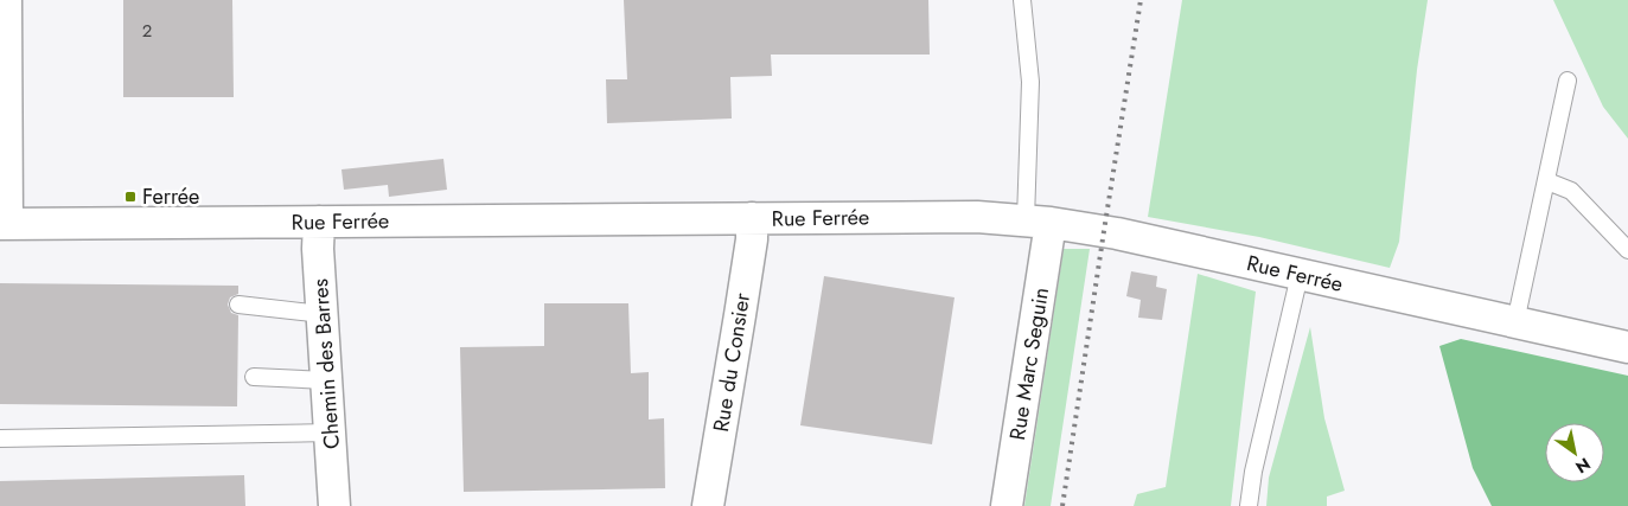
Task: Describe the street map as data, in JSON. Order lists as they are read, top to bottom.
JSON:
{
  "streets": {
    "street": [
      "Rue Ferrée",
      "Rue du Consier",
      "Chemin des Barres",
      "Rue Marc Seguin"
    ]
  },
  "crossings": [
    ["Rue Ferrée", "Rue du Consier"],
    ["Rue Ferrée", "Chemin des Barres"],
    ["Rue Ferrée", "Rue Marc Seguin"]
  ],
  "places": {
    "transit": ["Ferrée"]
  },
  "house_numbers": ["2"],
  "north": "bottom right"
}
